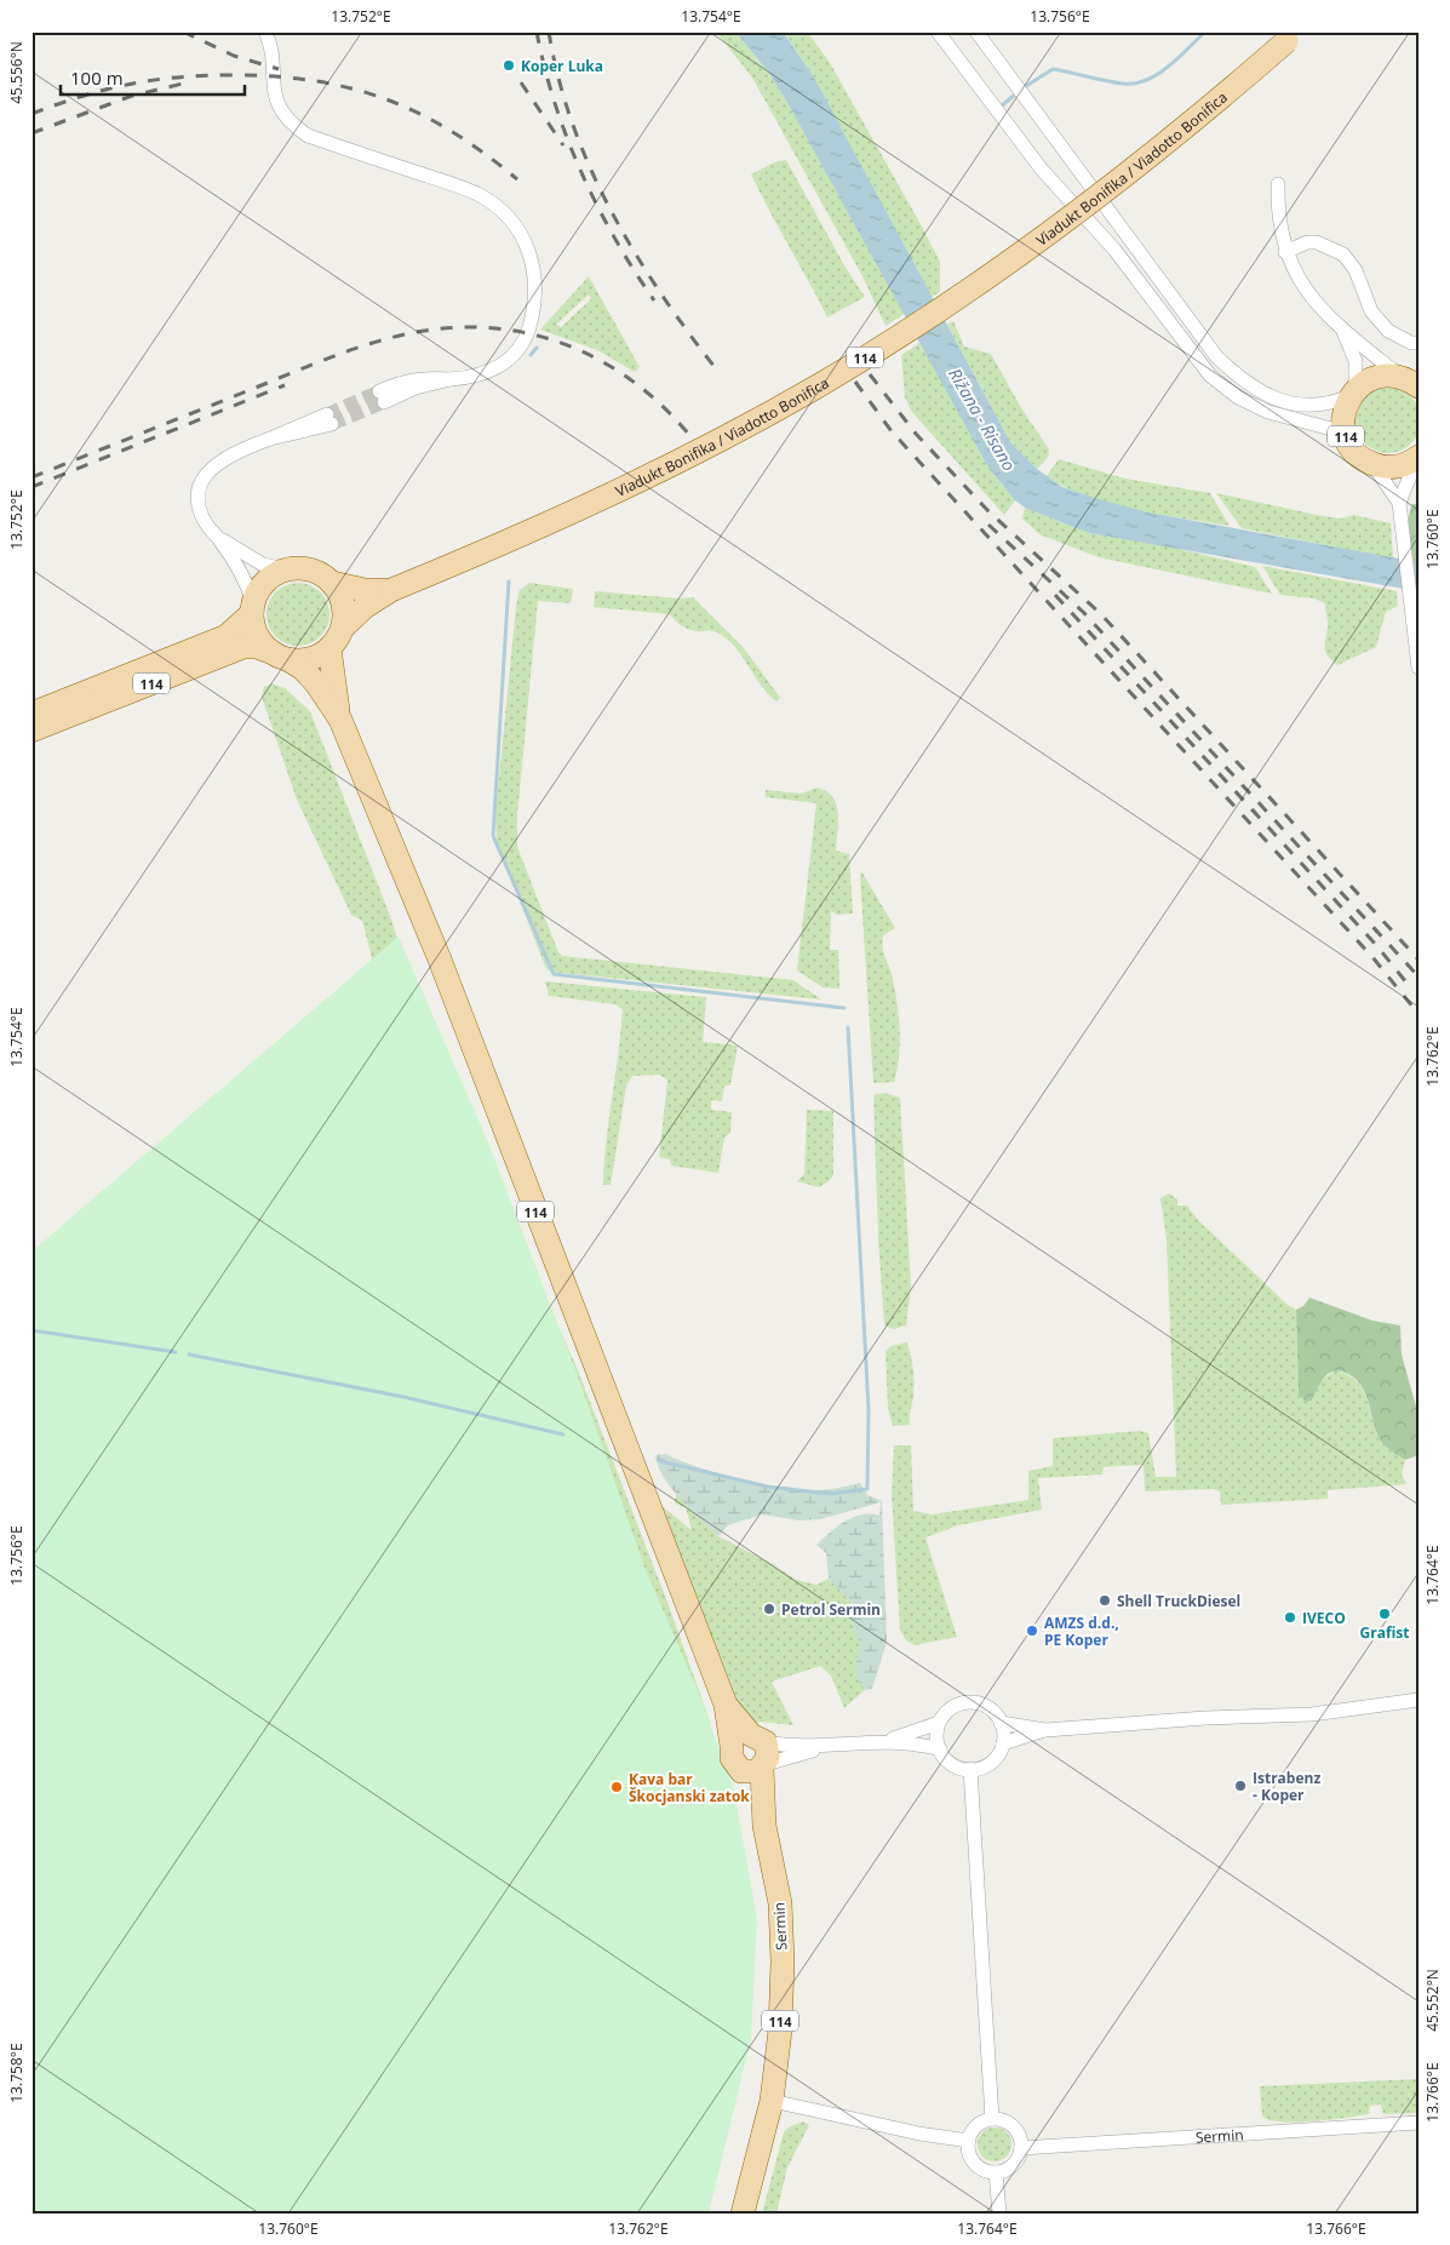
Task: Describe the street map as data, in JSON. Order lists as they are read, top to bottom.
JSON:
{
  "streets": {
    "main road": ["Viadukt Bonifika / Viadotto Bonifica", "114", "Sermin"]
  },
  "crossings": [
    ["Viadukt Bonifika / Viadotto Bonifica", "114"],
    ["114", "Sermin"]
  ],
  "water": ["Rižana - Risano"],
  "places": [
    "Koper Luka",
    "Shell TruckDiesel",
    "Petrol Sermin",
    "Grafist",
    "IVECO",
    "AMZS d.d., PE Koper",
    "Istrabenz - Koper",
    "Kava bar Škocjanski zatok"
  ],
  "scale_bar": "100 m",
  "coordinates": [
    "13.752°E",
    "13.754°E",
    "13.756°E",
    "45.556°N",
    "13.760°E",
    "13.762°E",
    "13.764°E",
    "45.552°N",
    "13.758°E",
    "13.766°E"
  ]
}
